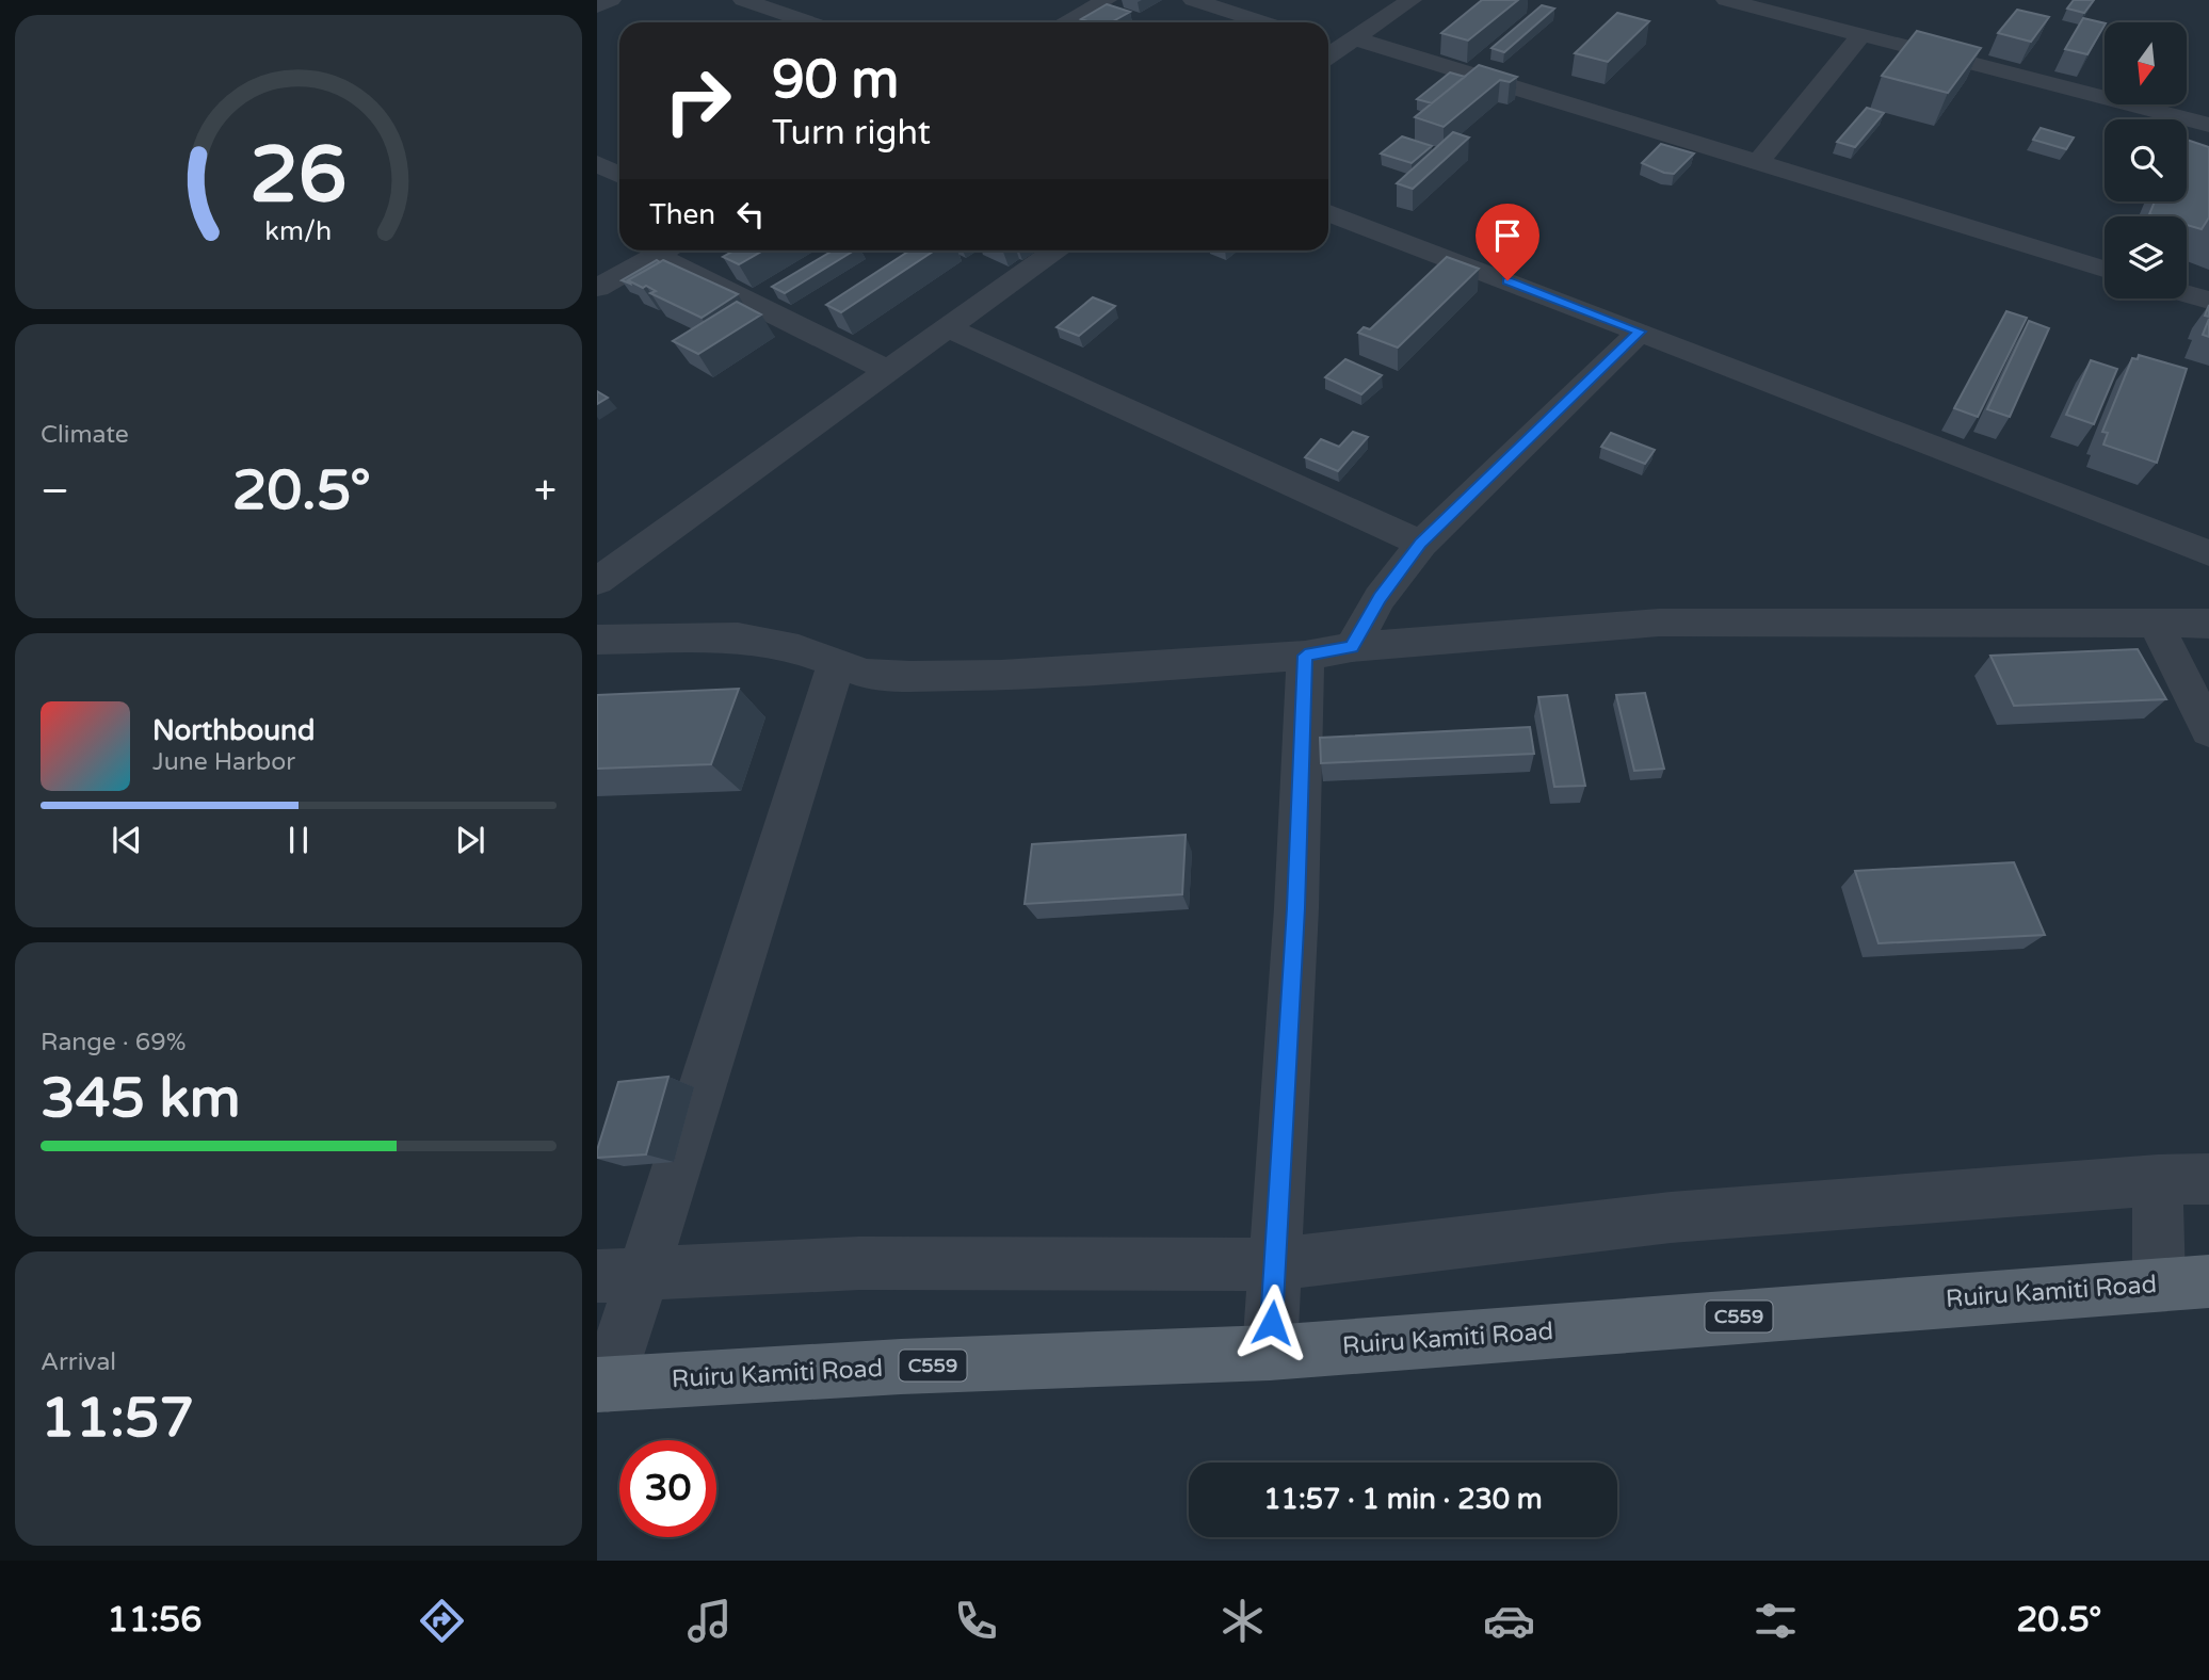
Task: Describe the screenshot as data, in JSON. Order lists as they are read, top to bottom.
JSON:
{
  "streets": {
    "main road": ["Ruiru Kamiti Road", "C559"]
  },
  "north": "bottom",
  "page": {
    "turn": ["90 m", "Turn right"],
    "then": "Then",
    "tile": [
      "Climate",
      ["Range · 69%", "345 km"],
      ["Arrival", "11:57"]
    ],
    "heat": ["−", "20.5°", "+"],
    "song": ["Northbound", "June Harbor"],
    "limit": "30",
    "trip": "11:57 · 1 min · 230 m",
    "tabs": ["11:56", "20.5°"],
    "gauge": ["26", "km/h"]
  }
}
